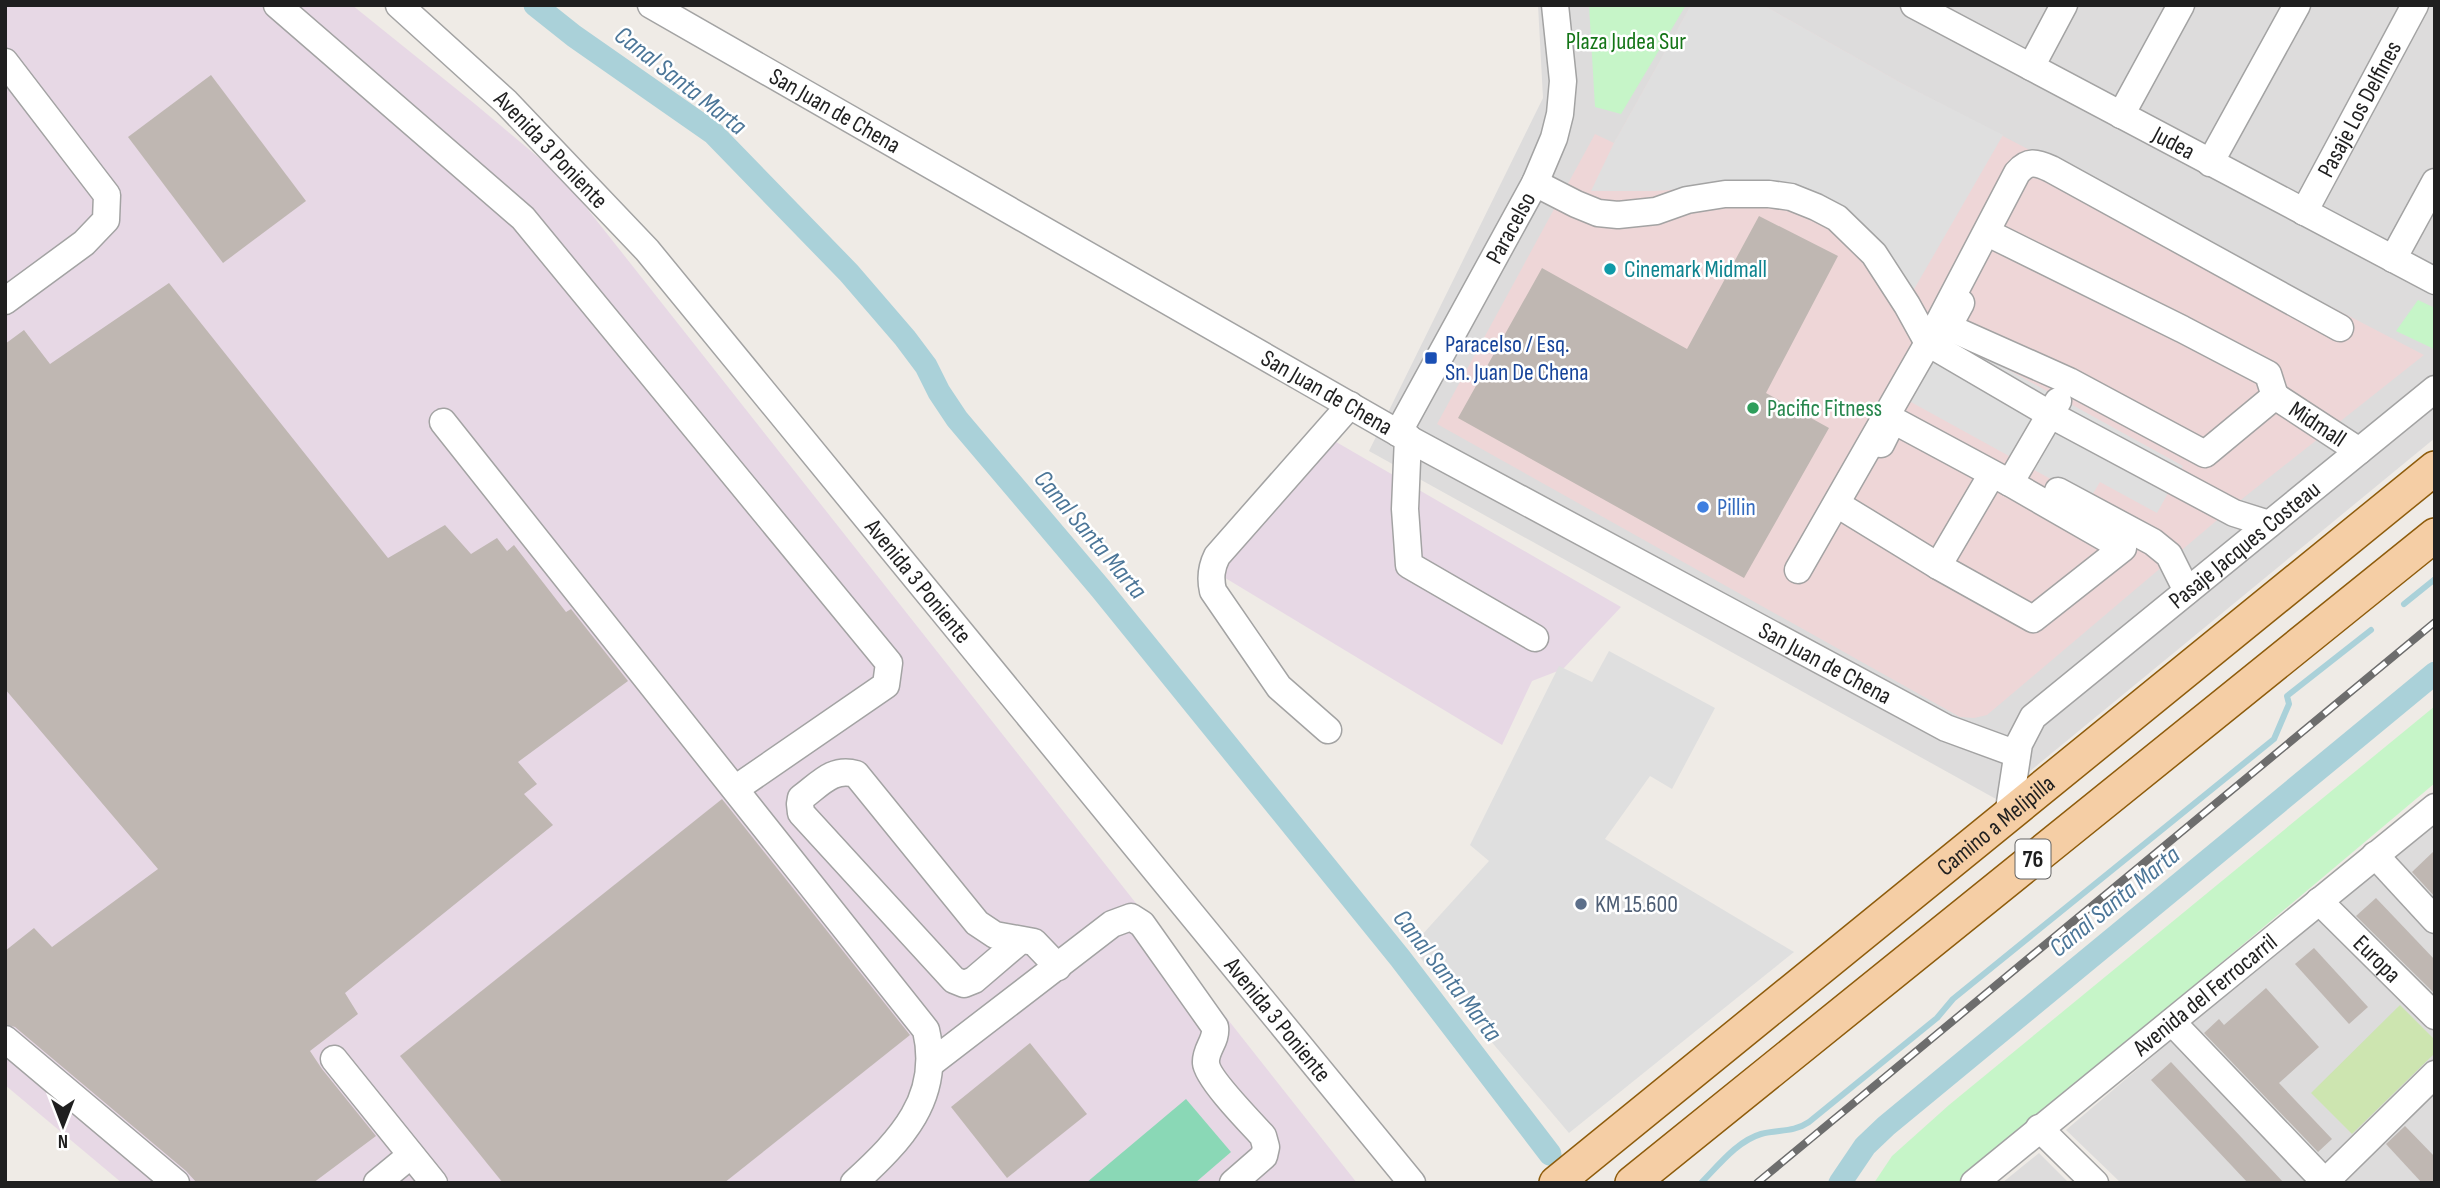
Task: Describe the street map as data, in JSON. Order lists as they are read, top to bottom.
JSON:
{
  "streets": {
    "main road": ["Camino a Melipilla", "76"],
    "street": [
      "Pasaje Los Delfines",
      "San Juan de Chena",
      "Judea",
      "Avenida 3 Poniente",
      "Paracelso",
      "Midmall",
      "Pasaje Jacques Costeau",
      "Europa",
      "Avenida del Ferrocarril"
    ]
  },
  "crossings": [
    ["Pasaje Los Delfines", "Judea"],
    ["San Juan de Chena", "Paracelso"],
    ["San Juan de Chena", "Pasaje Jacques Costeau"],
    ["Midmall", "Pasaje Jacques Costeau"],
    ["Europa", "Avenida del Ferrocarril"]
  ],
  "water": ["Canal Santa Marta"],
  "parks": ["Plaza Judea Sur"],
  "places": {
    "other": [
      "Cinemark Midmall",
      "Pacific Fitness",
      "Pillin",
      "KM 15.600"
    ],
    "transit": ["Paracelso / Esq. Sn. Juan De Chena"]
  },
  "north": "bottom"
}
